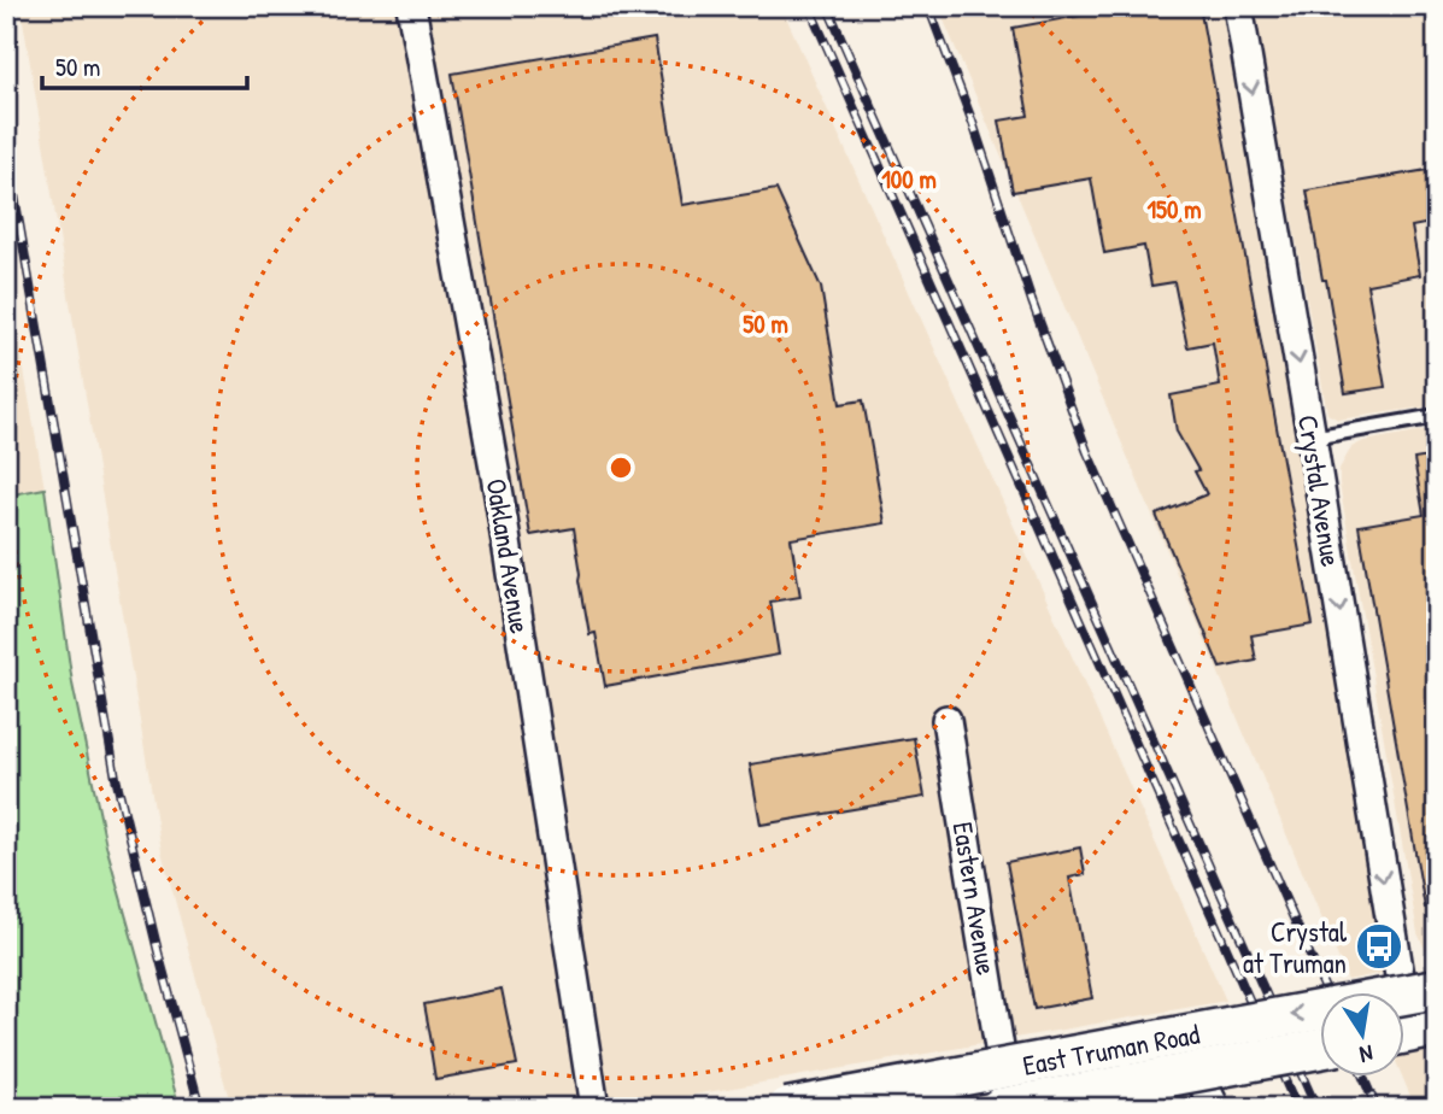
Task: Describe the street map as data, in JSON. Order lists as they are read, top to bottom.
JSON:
{
  "streets": {
    "main road": ["East Truman Road"],
    "street": ["Crystal Avenue", "Oakland Avenue", "Eastern Avenue"]
  },
  "crossings": [
    ["Eastern Avenue", "East Truman Road"]
  ],
  "one_way": ["Crystal Avenue"],
  "places": {
    "bus stop": ["Crystal at Truman"]
  },
  "scale_bar": "50 m",
  "north": "bottom",
  "rings": ["100 m", "150 m", "50 m"]
}
